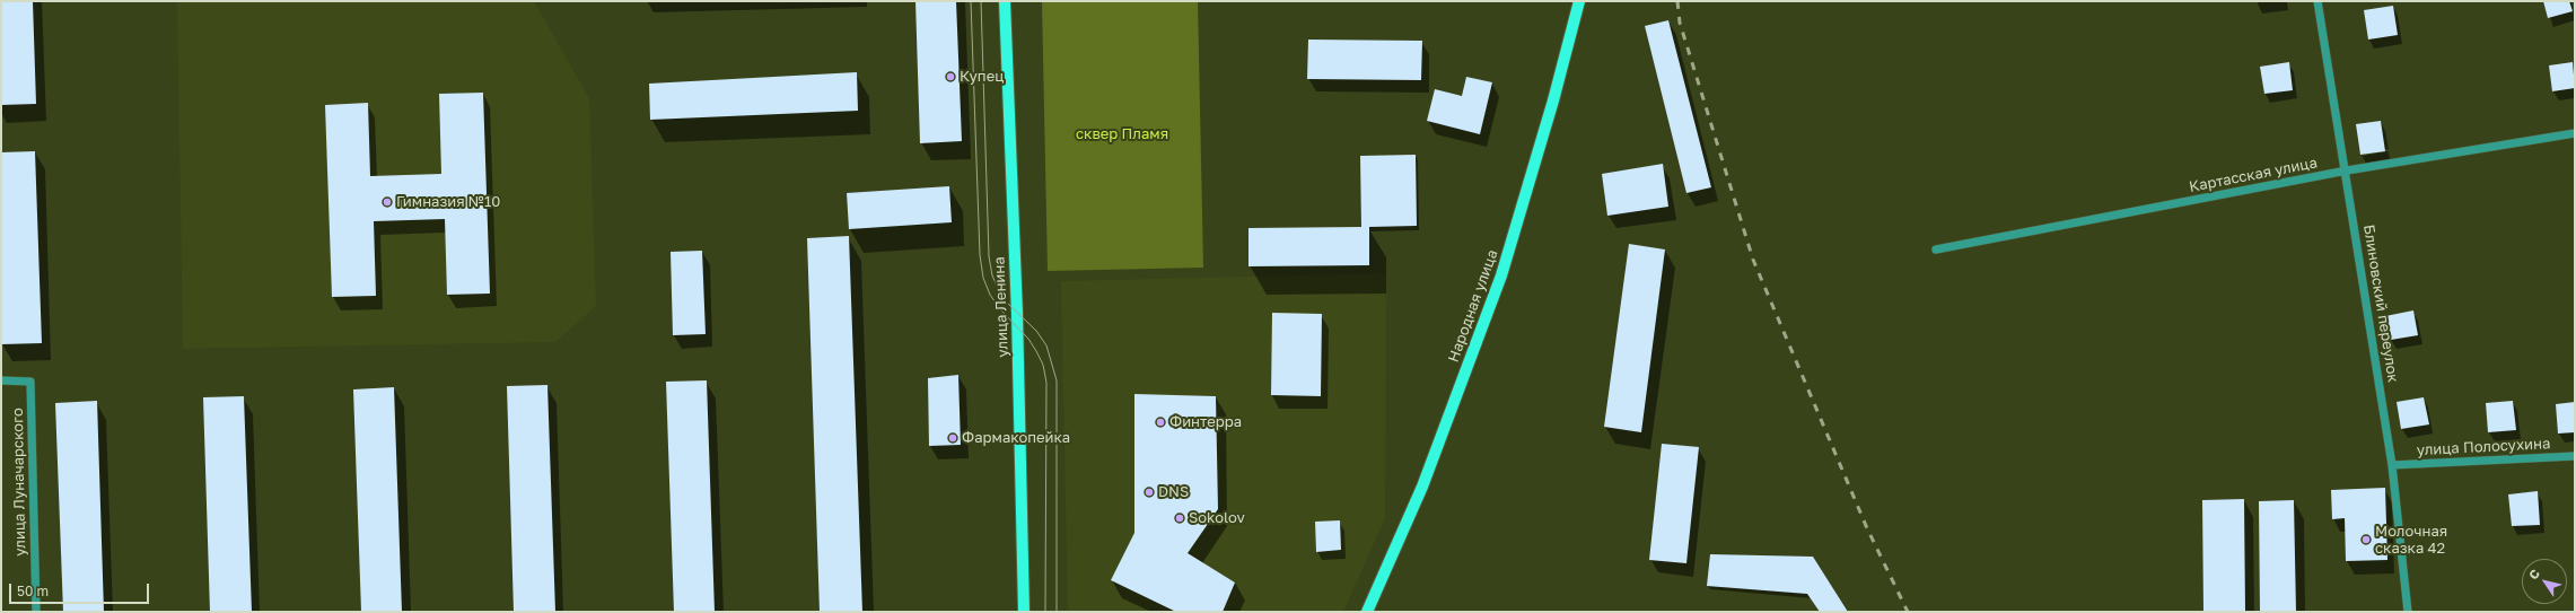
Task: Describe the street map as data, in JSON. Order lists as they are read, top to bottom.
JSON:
{
  "streets": {
    "main road": ["Народная улица", "улица Ленина"],
    "street": [
      "Картасская улица",
      "Блиновский переулок",
      "улица Полосухина",
      "улица Луначарского"
    ]
  },
  "crossings": [
    ["Картасская улица", "Блиновский переулок"],
    ["Блиновский переулок", "улица Полосухина"]
  ],
  "parks": ["сквер Пламя"],
  "places": [
    "Купец",
    "Гимназия №10",
    "Финтерра",
    "Фармакопейка",
    "DNS",
    "Sokolov",
    "Молочная сказка 42"
  ],
  "scale_bar": "50 m",
  "north": "top left"
}
